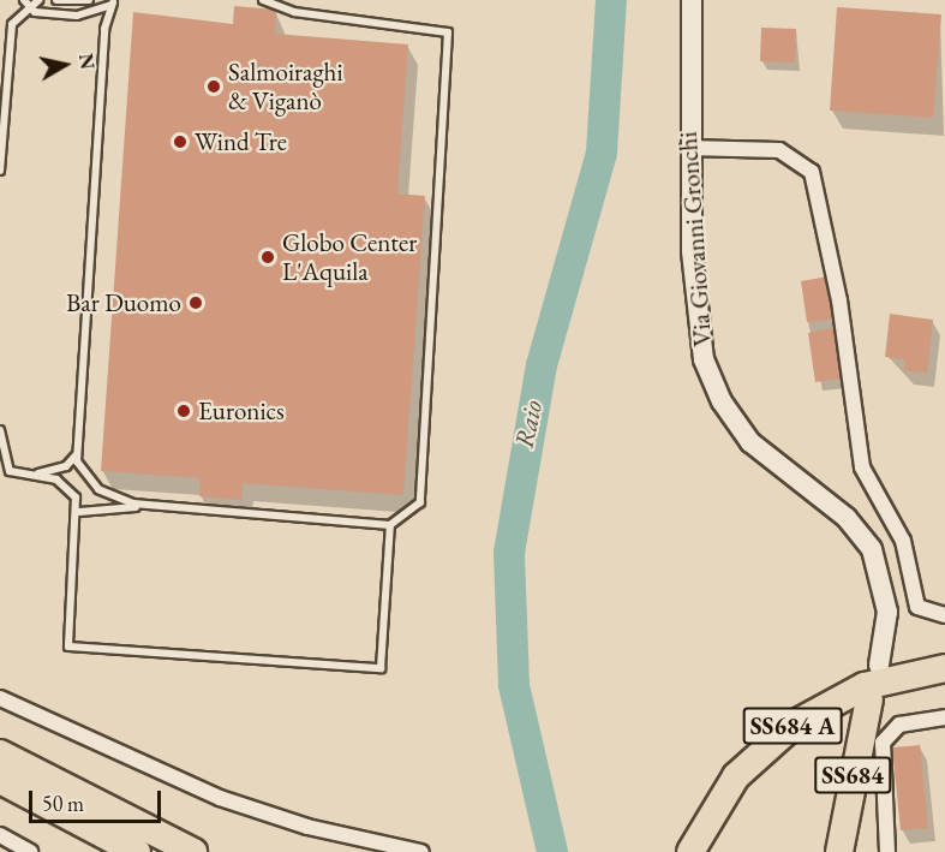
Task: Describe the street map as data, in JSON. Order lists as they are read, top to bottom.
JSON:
{
  "streets": {
    "highway": ["SS684 A", "SS684"],
    "main road": ["Via Giovanni Gronchi"]
  },
  "water": ["Raio"],
  "places": [
    "Salmoiraghi & Viganò",
    "Wind Tre",
    "Globo Center L'Aquila",
    "Bar Duomo",
    "Euronics"
  ],
  "scale_bar": "50 m",
  "north": "right"
}
